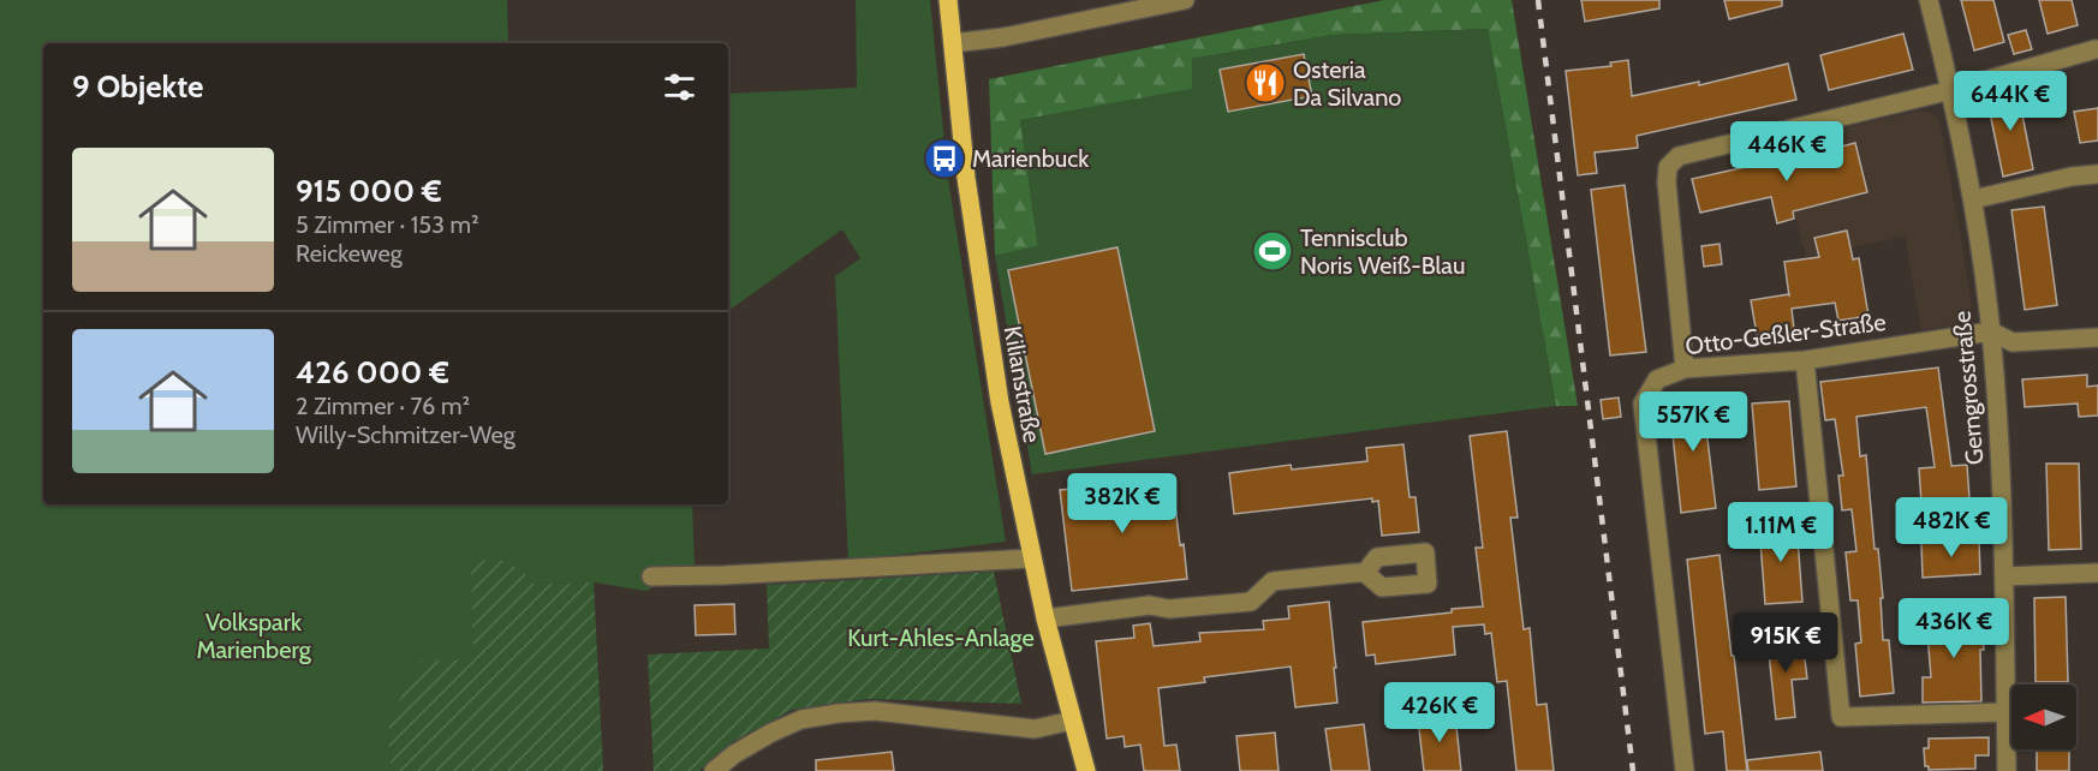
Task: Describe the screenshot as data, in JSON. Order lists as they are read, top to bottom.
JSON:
{
  "streets": {
    "main road": ["Kilianstraße"],
    "street": ["Otto-Geßler-Straße", "Gerngrosstraße"]
  },
  "crossings": [
    ["Otto-Geßler-Straße", "Gerngrosstraße"]
  ],
  "parks": ["Volkspark Marienberg", "Kurt-Ahles-Anlage"],
  "places": {
    "restaurant": ["Osteria Da Silvano"],
    "bus stop": ["Marienbuck"],
    "sports": ["Tennisclub Noris Weiß-Blau"]
  },
  "north": "left",
  "page": {
    "heading": "9 Objekte",
    "price": [
      "644K €",
      "446K €",
      "557K €",
      "382K €",
      "482K €",
      "1.11M €",
      "436K €",
      "915K €",
      "426K €"
    ],
    "list": [
      {
        "name": "915 000 €",
        "note": "5 Zimmer · 153 m² · Reickeweg"
      },
      {
        "name": "426 000 €",
        "note": "2 Zimmer · 76 m² · Willy-Schmitzer-Weg"
      }
    ]
  }
}
